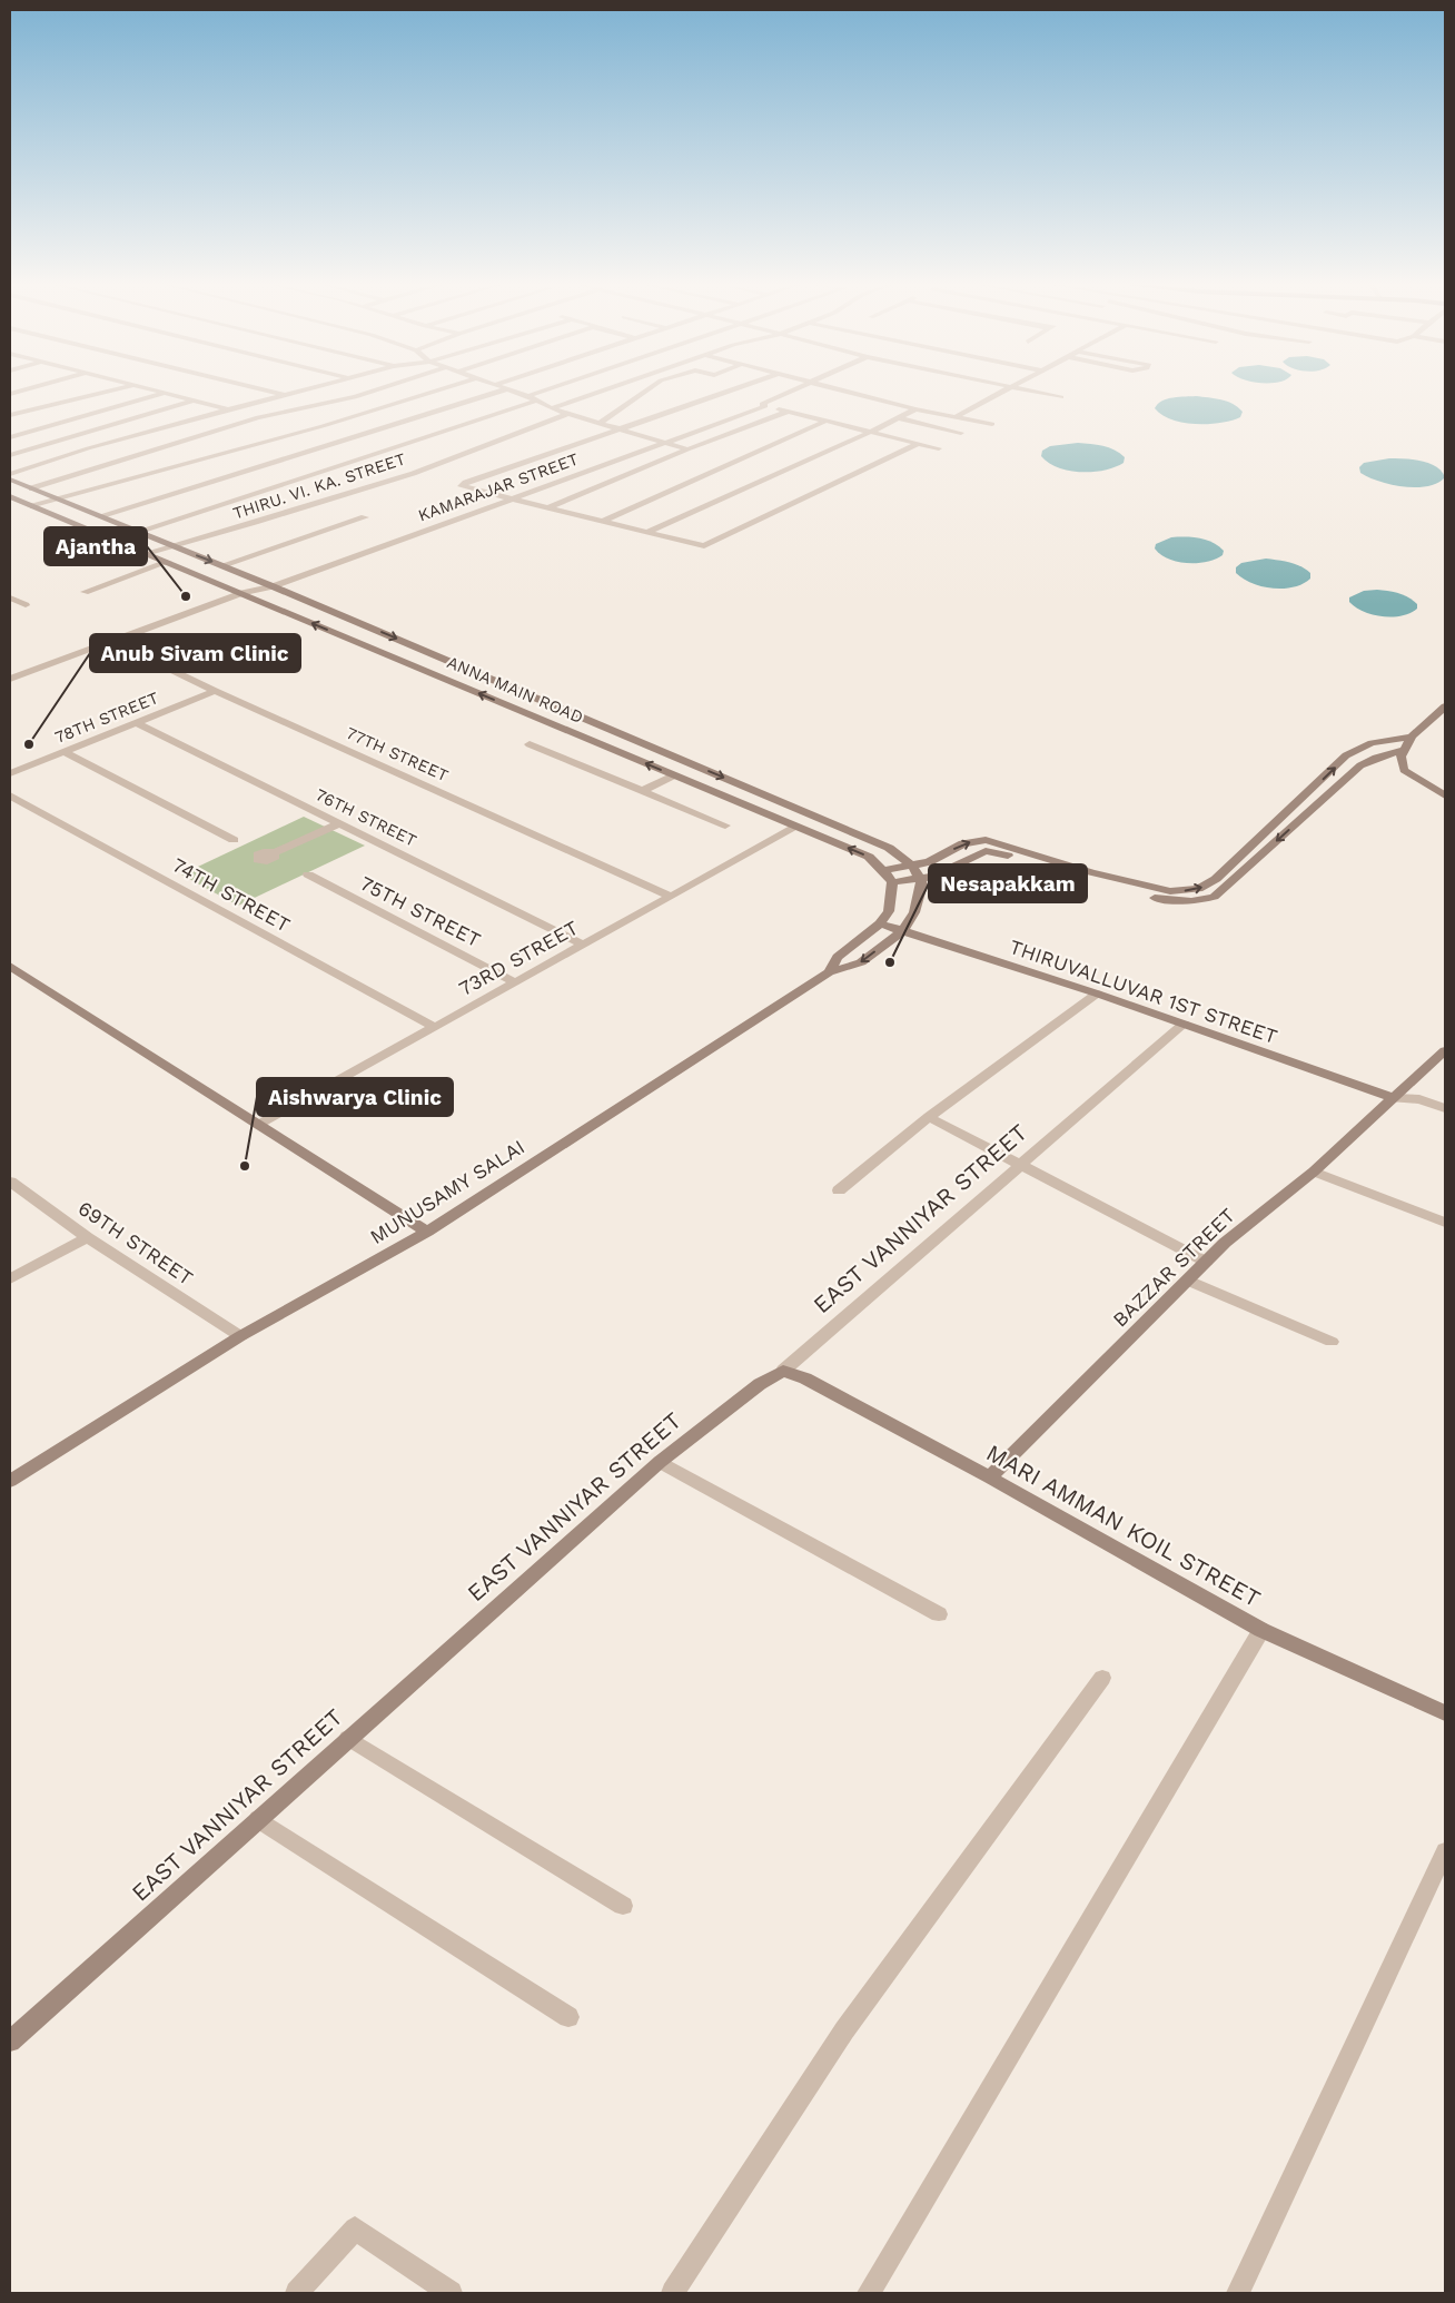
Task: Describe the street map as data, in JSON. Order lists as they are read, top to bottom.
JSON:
{
  "streets": {
    "main road": [
      "ANNA MAIN ROAD",
      "THIRUVALLUVAR 1ST STREET",
      "MUNUSAMY SALAI",
      "EAST VANNIYAR STREET",
      "BAZZAR STREET",
      "MARI AMMAN KOIL STREET"
    ],
    "street": [
      "THIRU. VI. KA. STREET",
      "KAMARAJAR STREET",
      "78TH STREET",
      "77TH STREET",
      "76TH STREET",
      "74TH STREET",
      "75TH STREET",
      "73RD STREET",
      "69TH STREET"
    ]
  },
  "crossings": [
    ["THIRU. VI. KA. STREET", "ANNA MAIN ROAD"],
    ["KAMARAJAR STREET", "ANNA MAIN ROAD"],
    ["KAMARAJAR STREET", "77TH STREET"],
    ["ANNA MAIN ROAD", "73RD STREET"],
    ["78TH STREET", "77TH STREET"],
    ["78TH STREET", "76TH STREET"],
    ["77TH STREET", "73RD STREET"],
    ["76TH STREET", "73RD STREET"],
    ["74TH STREET", "73RD STREET"],
    ["75TH STREET", "73RD STREET"],
    ["THIRUVALLUVAR 1ST STREET", "MUNUSAMY SALAI"],
    ["THIRUVALLUVAR 1ST STREET", "EAST VANNIYAR STREET"],
    ["THIRUVALLUVAR 1ST STREET", "BAZZAR STREET"],
    ["MUNUSAMY SALAI", "69TH STREET"],
    ["EAST VANNIYAR STREET", "MARI AMMAN KOIL STREET"],
    ["BAZZAR STREET", "MARI AMMAN KOIL STREET"]
  ],
  "places": [
    "Ajantha",
    "Anub Sivam Clinic",
    "Nesapakkam",
    "Aishwarya Clinic"
  ]
}
